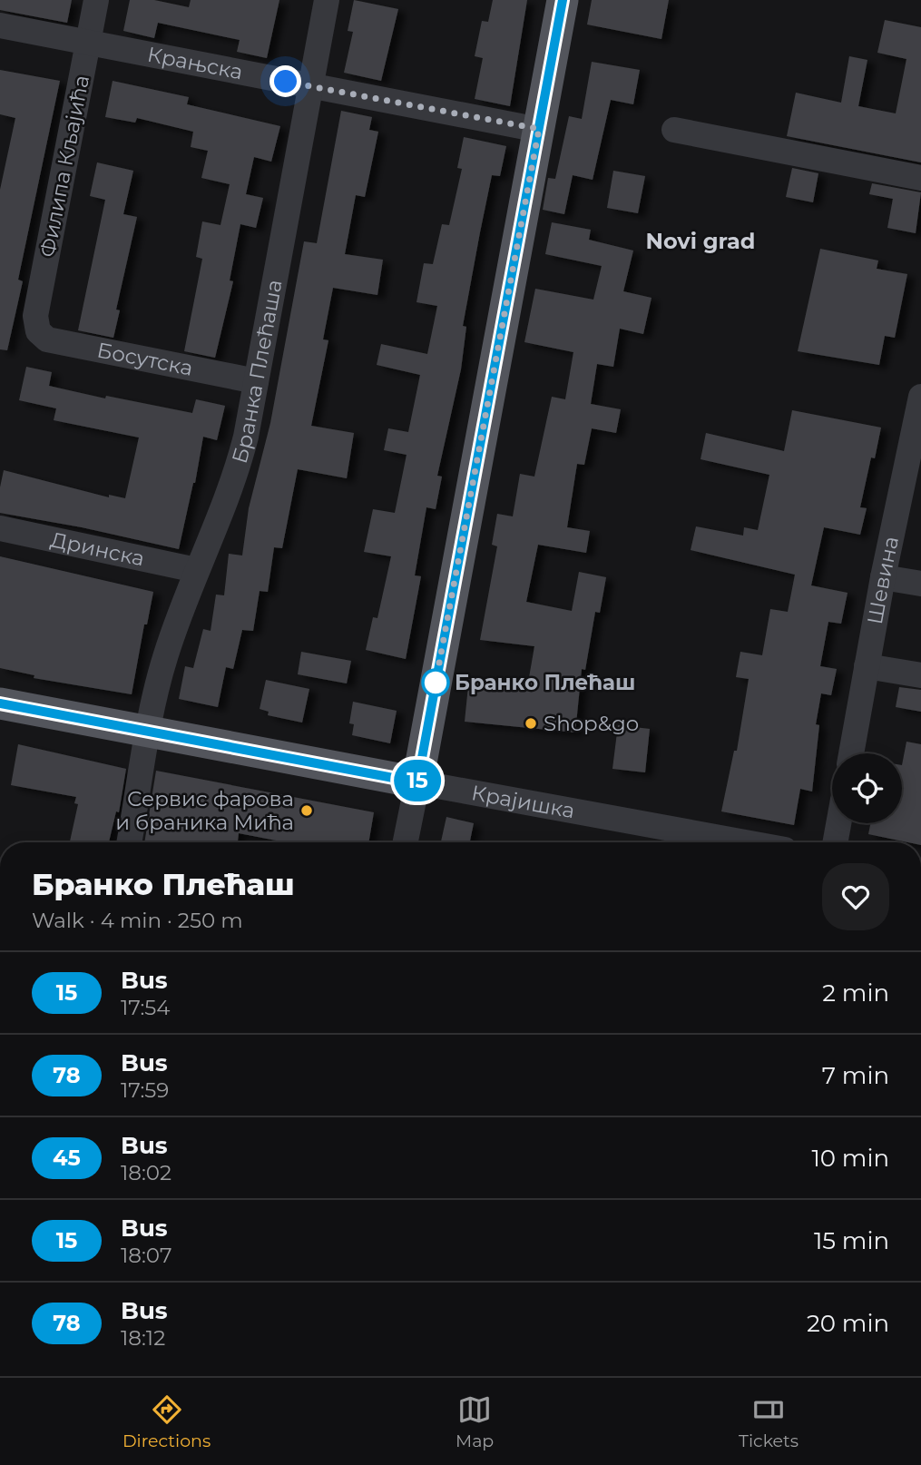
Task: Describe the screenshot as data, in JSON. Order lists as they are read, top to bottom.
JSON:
{
  "streets": {
    "main road": ["Крајишка"],
    "street": [
      "Крањска",
      "Филипа Кљајића",
      "Босутска",
      "Бранка Плећаша",
      "Дринска",
      "Шевина"
    ]
  },
  "crossings": [
    ["Крањска", "Филипа Кљајића"],
    ["Крањска", "Бранка Плећаша"],
    ["Филипа Кљајића", "Босутска"],
    ["Босутска", "Бранка Плећаша"],
    ["Бранка Плећаша", "Дринска"],
    ["Бранка Плећаша", "Крајишка"]
  ],
  "districts": ["Novi grad"],
  "places": ["Бранко Плећаш", "Shop&go", "Сервис фарова и браника Мића"],
  "lines": ["bus line 15"],
  "page": {
    "on_map": "15",
    "heading": ["Бранко Плећаш", "Walk · 4 min · 250 m"],
    "list": [
      {
        "mark": "15",
        "name": "Bus",
        "note": "17:54",
        "value": "2 min"
      },
      {
        "mark": "78",
        "name": "Bus",
        "note": "17:59",
        "value": "7 min"
      },
      {
        "mark": "45",
        "name": "Bus",
        "note": "18:02",
        "value": "10 min"
      },
      {
        "mark": "15",
        "name": "Bus",
        "note": "18:07",
        "value": "15 min"
      },
      {
        "mark": "78",
        "name": "Bus",
        "note": "18:12",
        "value": "20 min"
      }
    ],
    "tabs": ["Directions", "Map", "Tickets"]
  }
}
